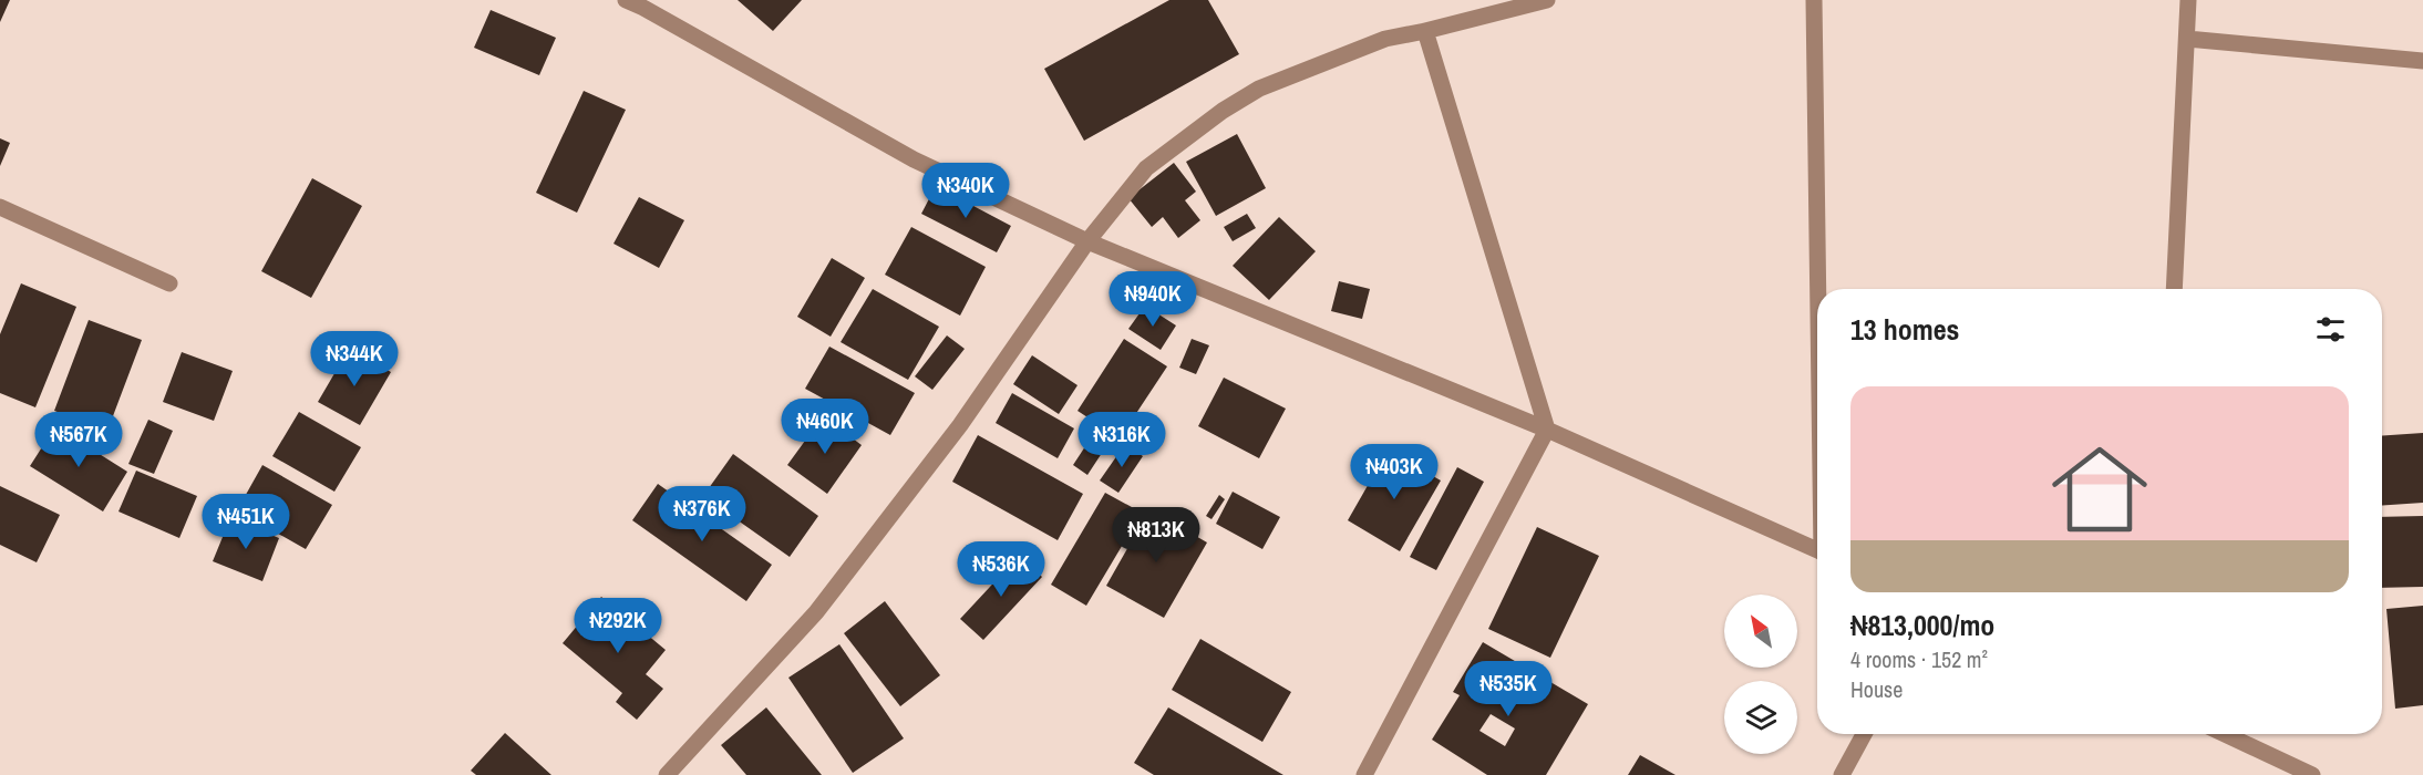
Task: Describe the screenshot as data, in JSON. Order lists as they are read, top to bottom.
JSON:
{
  "north": "top left",
  "page": {
    "price": [
      "₦340K",
      "₦940K",
      "₦344K",
      "₦460K",
      "₦567K",
      "₦316K",
      "₦403K",
      "₦376K",
      "₦451K",
      "₦813K",
      "₦536K",
      "₦292K",
      "₦535K"
    ],
    "heading": "13 homes",
    "list": [
      {
        "name": "₦813,000/mo",
        "note": "4 rooms · 152 m² · House"
      }
    ]
  }
}
